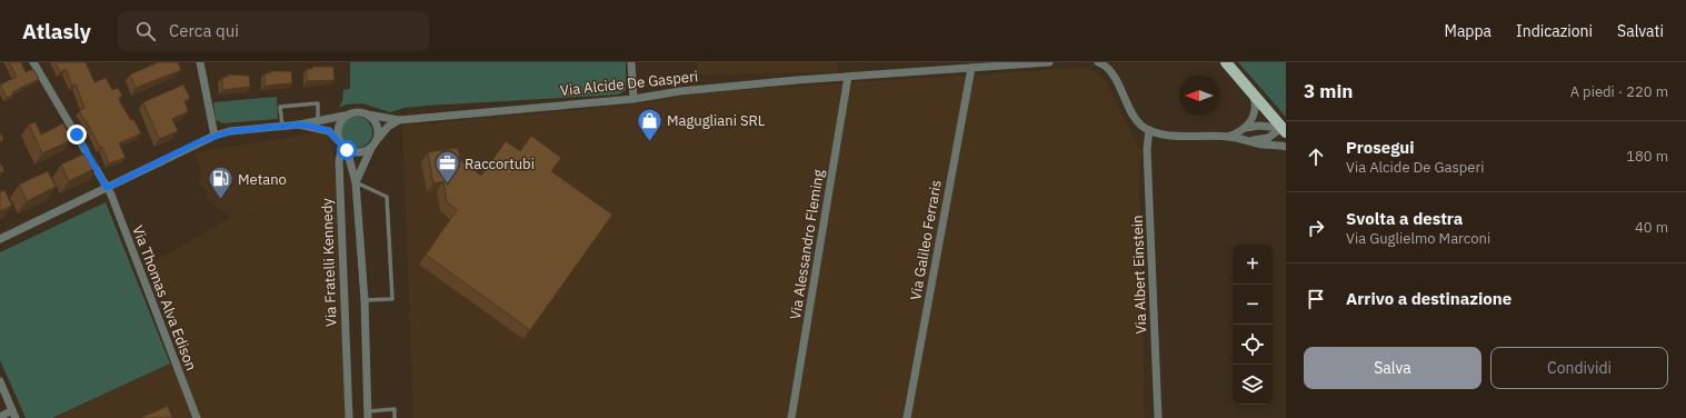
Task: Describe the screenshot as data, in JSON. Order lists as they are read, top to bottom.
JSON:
{
  "streets": {
    "street": [
      "Via Alcide De Gasperi",
      "Via Galileo Ferraris",
      "Via Alessandro Fleming",
      "Via Fratelli Kennedy",
      "Via Albert Einstein",
      "Via Thomas Alva Edison"
    ]
  },
  "crossings": [
    ["Via Alcide De Gasperi", "Via Galileo Ferraris"],
    ["Via Alcide De Gasperi", "Via Alessandro Fleming"],
    ["Via Alcide De Gasperi", "Via Fratelli Kennedy"]
  ],
  "places": {
    "shop": ["Magugliani SRL"],
    "office": ["Raccortubi"],
    "fuel station": ["Metano"]
  },
  "north": "left",
  "page": {
    "header": "Atlasly",
    "search": "Cerca qui",
    "nav": ["Mappa", "Indicazioni", "Salvati"],
    "heading": ["3 min", "A piedi · 220 m"],
    "list": [
      ["Prosegui", "Via Alcide De Gasperi", "180 m"],
      ["Svolta a destra", "Via Guglielmo Marconi", "40 m"],
      "Arrivo a destinazione"
    ],
    "map_buttons": ["+", "−"],
    "buttons": ["Salva", "Condividi"]
  }
}
